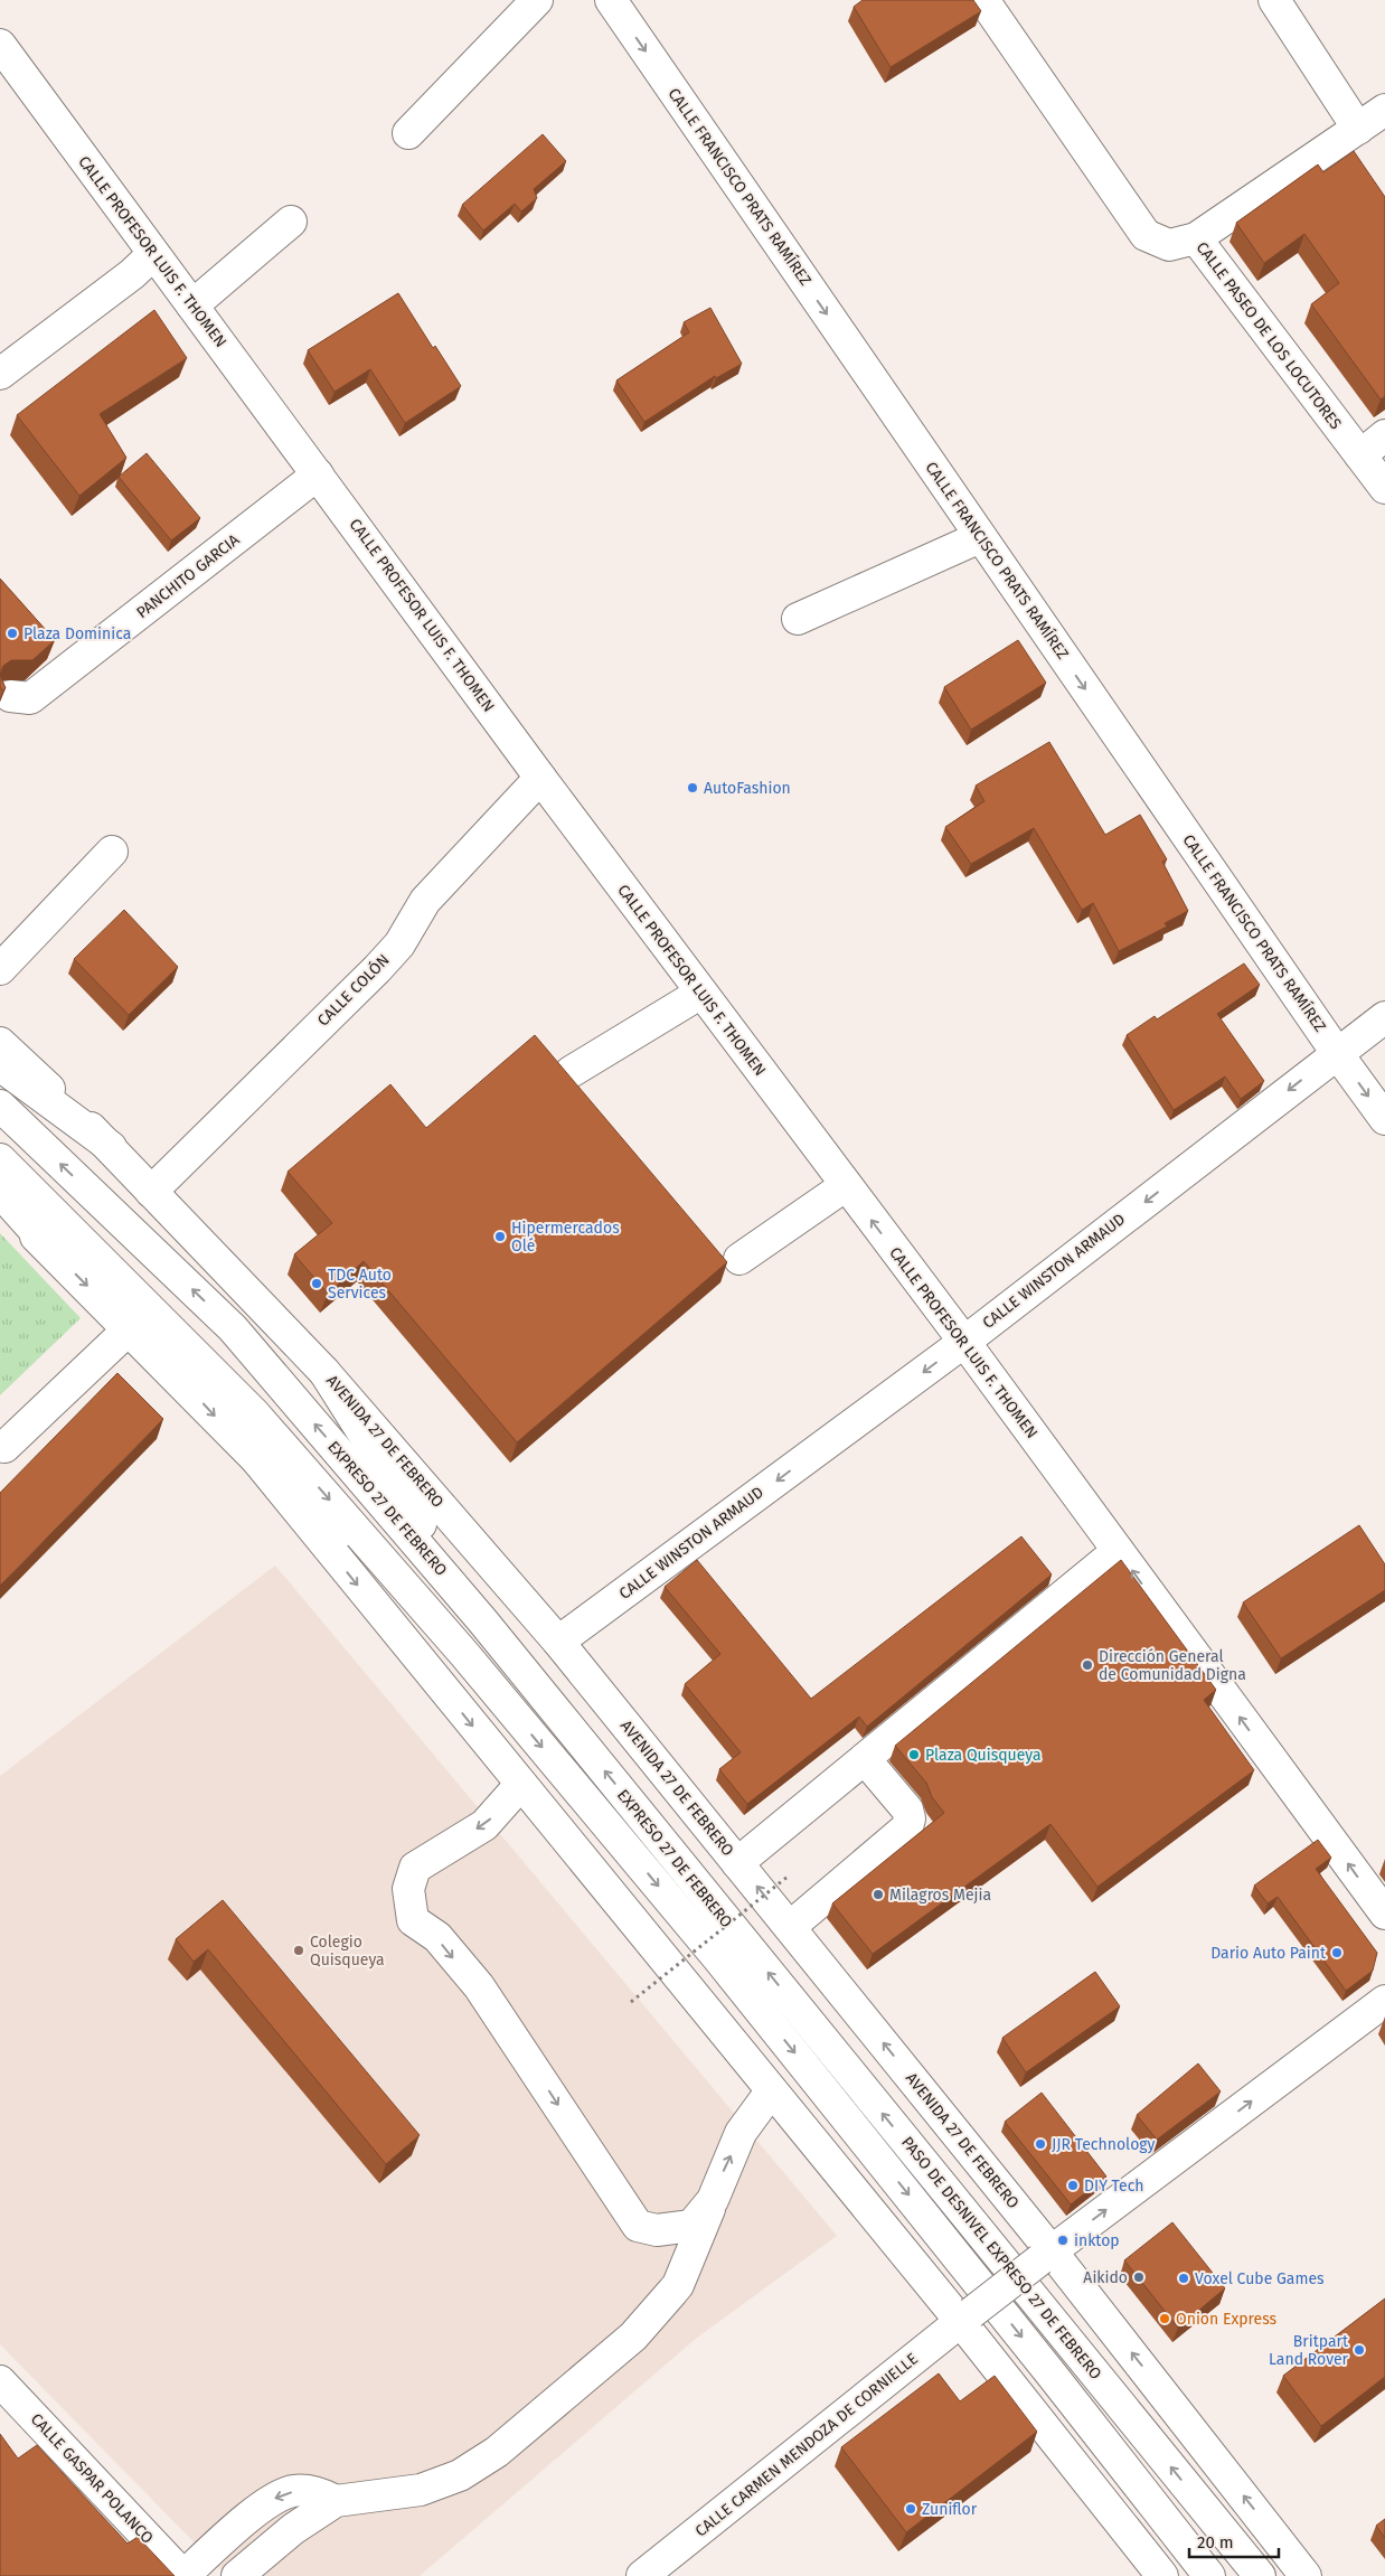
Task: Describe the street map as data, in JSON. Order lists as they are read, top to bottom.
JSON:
{
  "streets": {
    "main road": [
      "CALLE FRANCISCO PRATS RAMÍREZ",
      "CALLE PROFESOR LUIS F. THOMEN",
      "CALLE PASEO DE LOS LOCUTORES",
      "PANCHITO GARCIA",
      "CALLE COLÓN",
      "CALLE WINSTON ARMAUD",
      "AVENIDA 27 DE FEBRERO",
      "EXPRESO 27 DE FEBRERO",
      "PASO DE DESNIVEL EXPRESO 27 DE FEBRERO",
      "CALLE CARMEN MENDOZA DE CORNIELLE",
      "CALLE GASPAR POLANCO"
    ]
  },
  "crossings": [
    ["CALLE FRANCISCO PRATS RAMÍREZ", "CALLE WINSTON ARMAUD"],
    ["CALLE PROFESOR LUIS F. THOMEN", "PANCHITO GARCIA"],
    ["CALLE PROFESOR LUIS F. THOMEN", "CALLE COLÓN"],
    ["CALLE PROFESOR LUIS F. THOMEN", "CALLE WINSTON ARMAUD"],
    ["CALLE COLÓN", "AVENIDA 27 DE FEBRERO"],
    ["CALLE WINSTON ARMAUD", "AVENIDA 27 DE FEBRERO"],
    ["AVENIDA 27 DE FEBRERO", "CALLE CARMEN MENDOZA DE CORNIELLE"],
    ["EXPRESO 27 DE FEBRERO", "PASO DE DESNIVEL EXPRESO 27 DE FEBRERO"]
  ],
  "one_way": ["CALLE FRANCISCO PRATS RAMÍREZ"],
  "places": [
    "Plaza Dominica",
    "AutoFashion",
    "Hipermercados Olé",
    "TDC Auto Services",
    "Dirección General de Comunidad Digna",
    "Plaza Quisqueya",
    "Milagros Mejia",
    "Colegio Quisqueya",
    "Dario Auto Paint",
    "JJR Technology",
    "DIY Tech",
    "inktop",
    "Aikido",
    "Voxel Cube Games",
    "Onion Express",
    "Britpart Land Rover",
    "Zuniflor"
  ],
  "scale_bar": "20 m"
}
